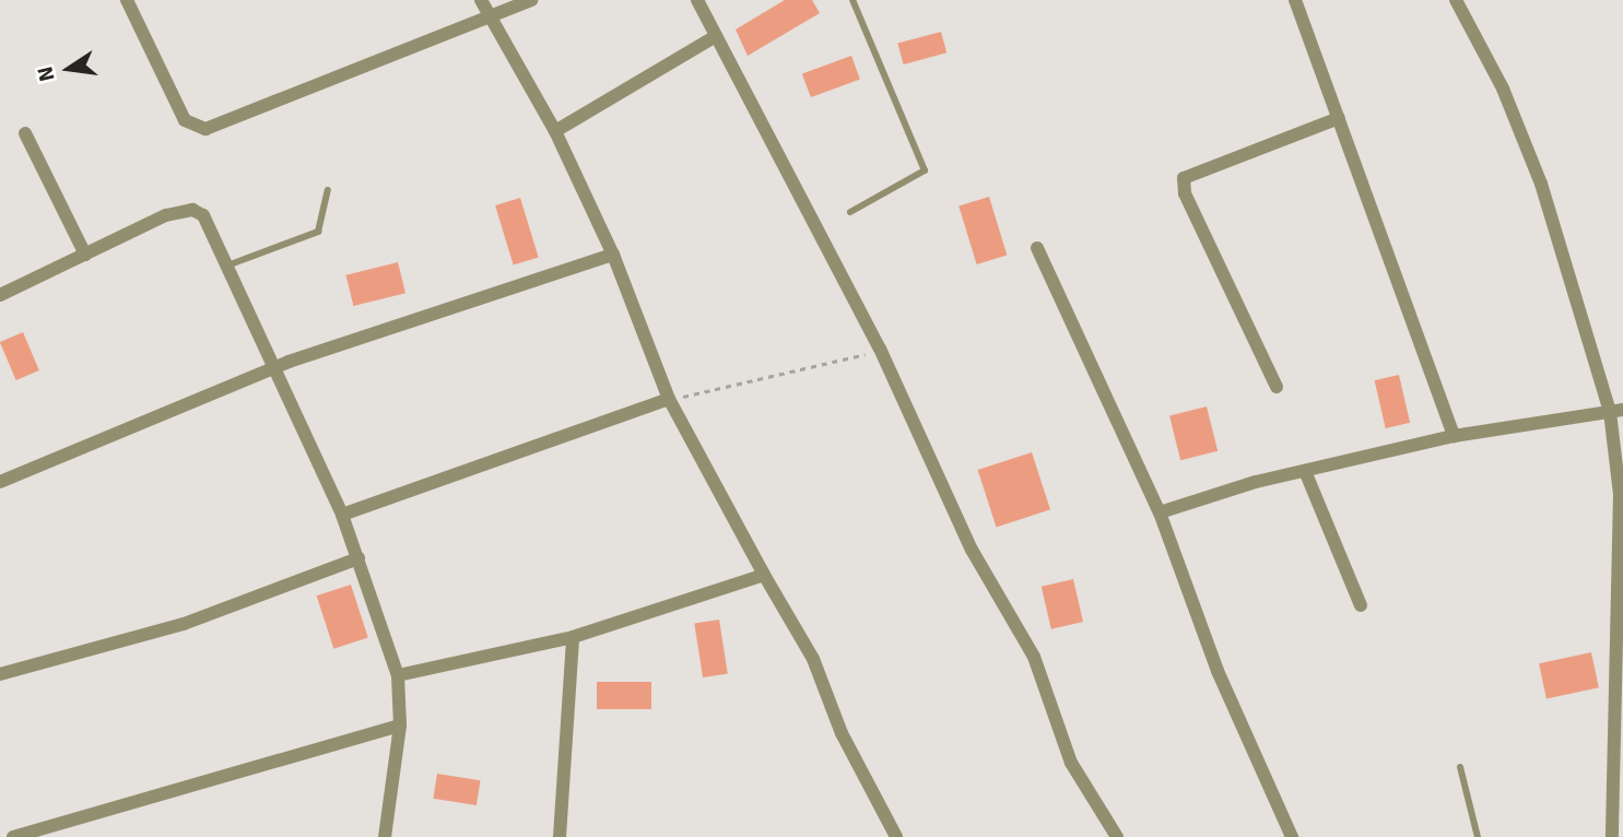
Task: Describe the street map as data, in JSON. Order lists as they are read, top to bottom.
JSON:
{
  "north": "left"
}
